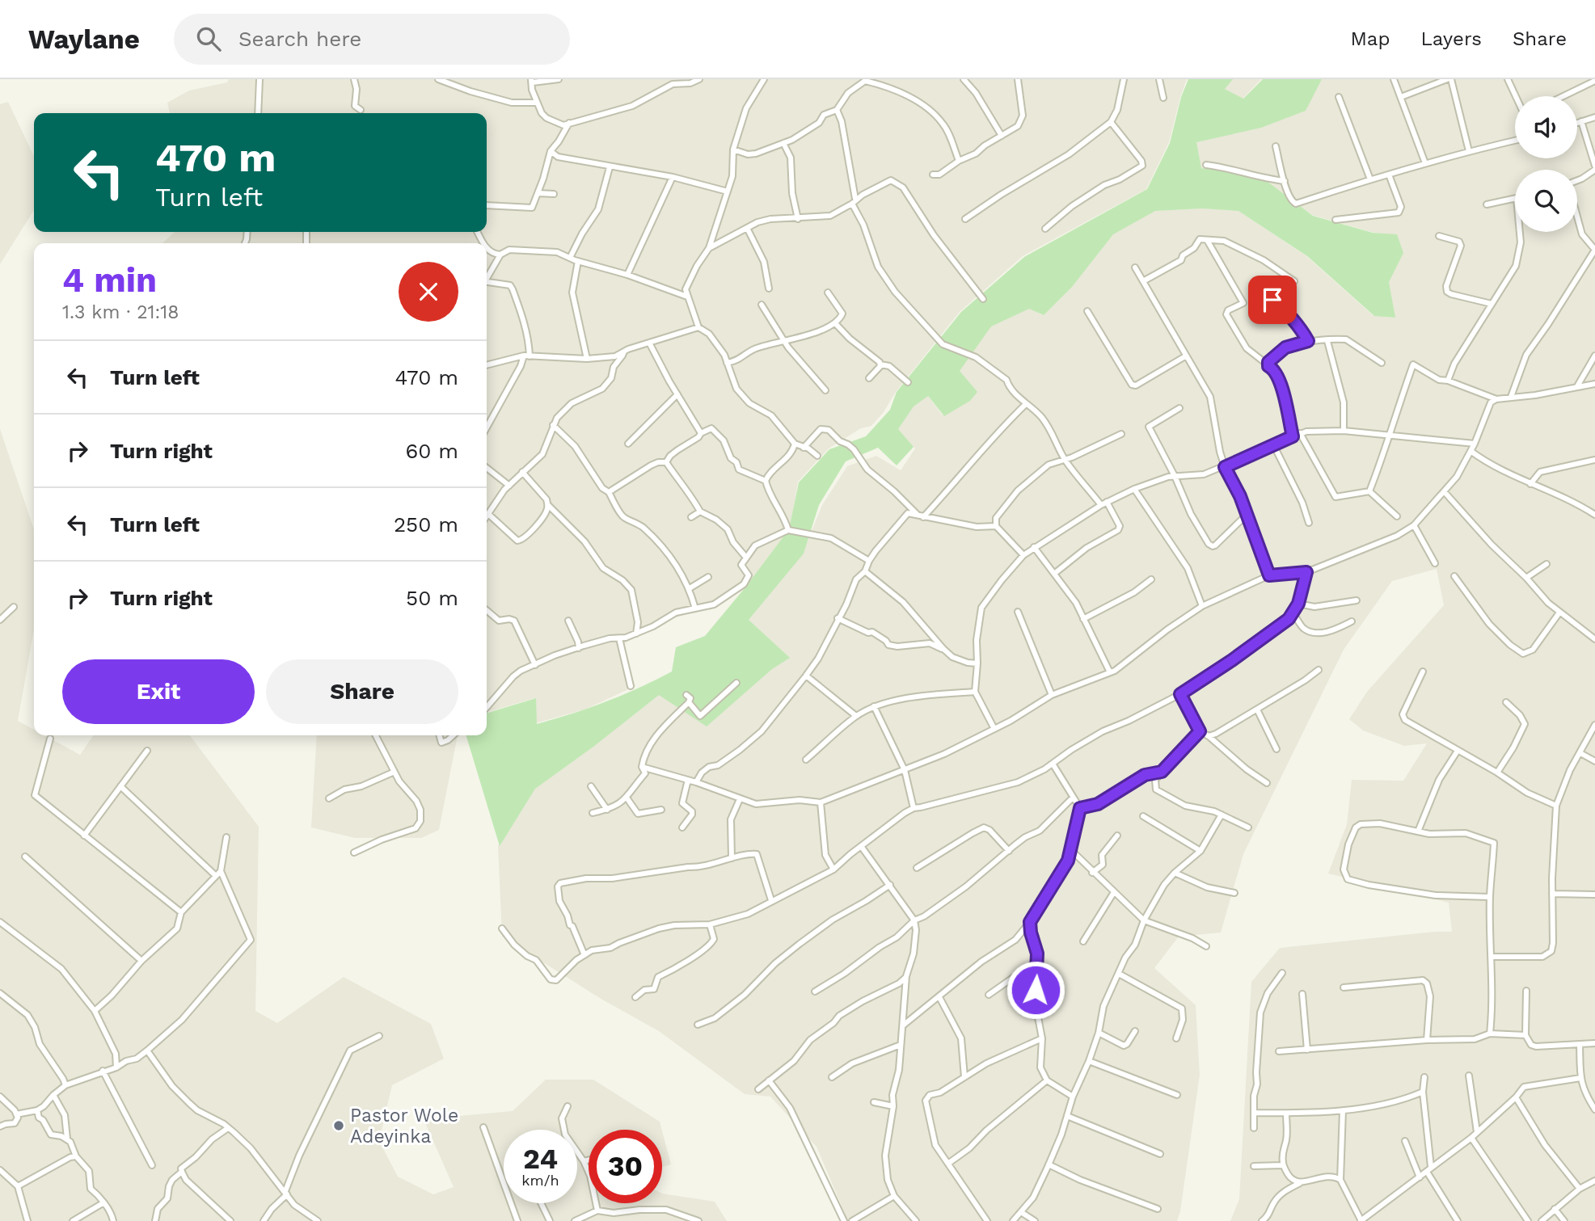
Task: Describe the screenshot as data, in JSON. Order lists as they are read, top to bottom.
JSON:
{
  "places": ["Pastor Wole Adeyinka"],
  "page": {
    "header": "Waylane",
    "search": "Search here",
    "nav": ["Map", "Layers", "Share"],
    "turn": ["470 m", "Turn left"],
    "heading": ["4 min", "1.3 km · 21:18"],
    "list": [
      {
        "name": "Turn left",
        "value": "470 m"
      },
      {
        "name": "Turn right",
        "value": "60 m"
      },
      {
        "name": "Turn left",
        "value": "250 m"
      },
      {
        "name": "Turn right",
        "value": "50 m"
      }
    ],
    "buttons": ["Exit", "Share"],
    "speed": "24 km/h",
    "limit": "30"
  }
}
